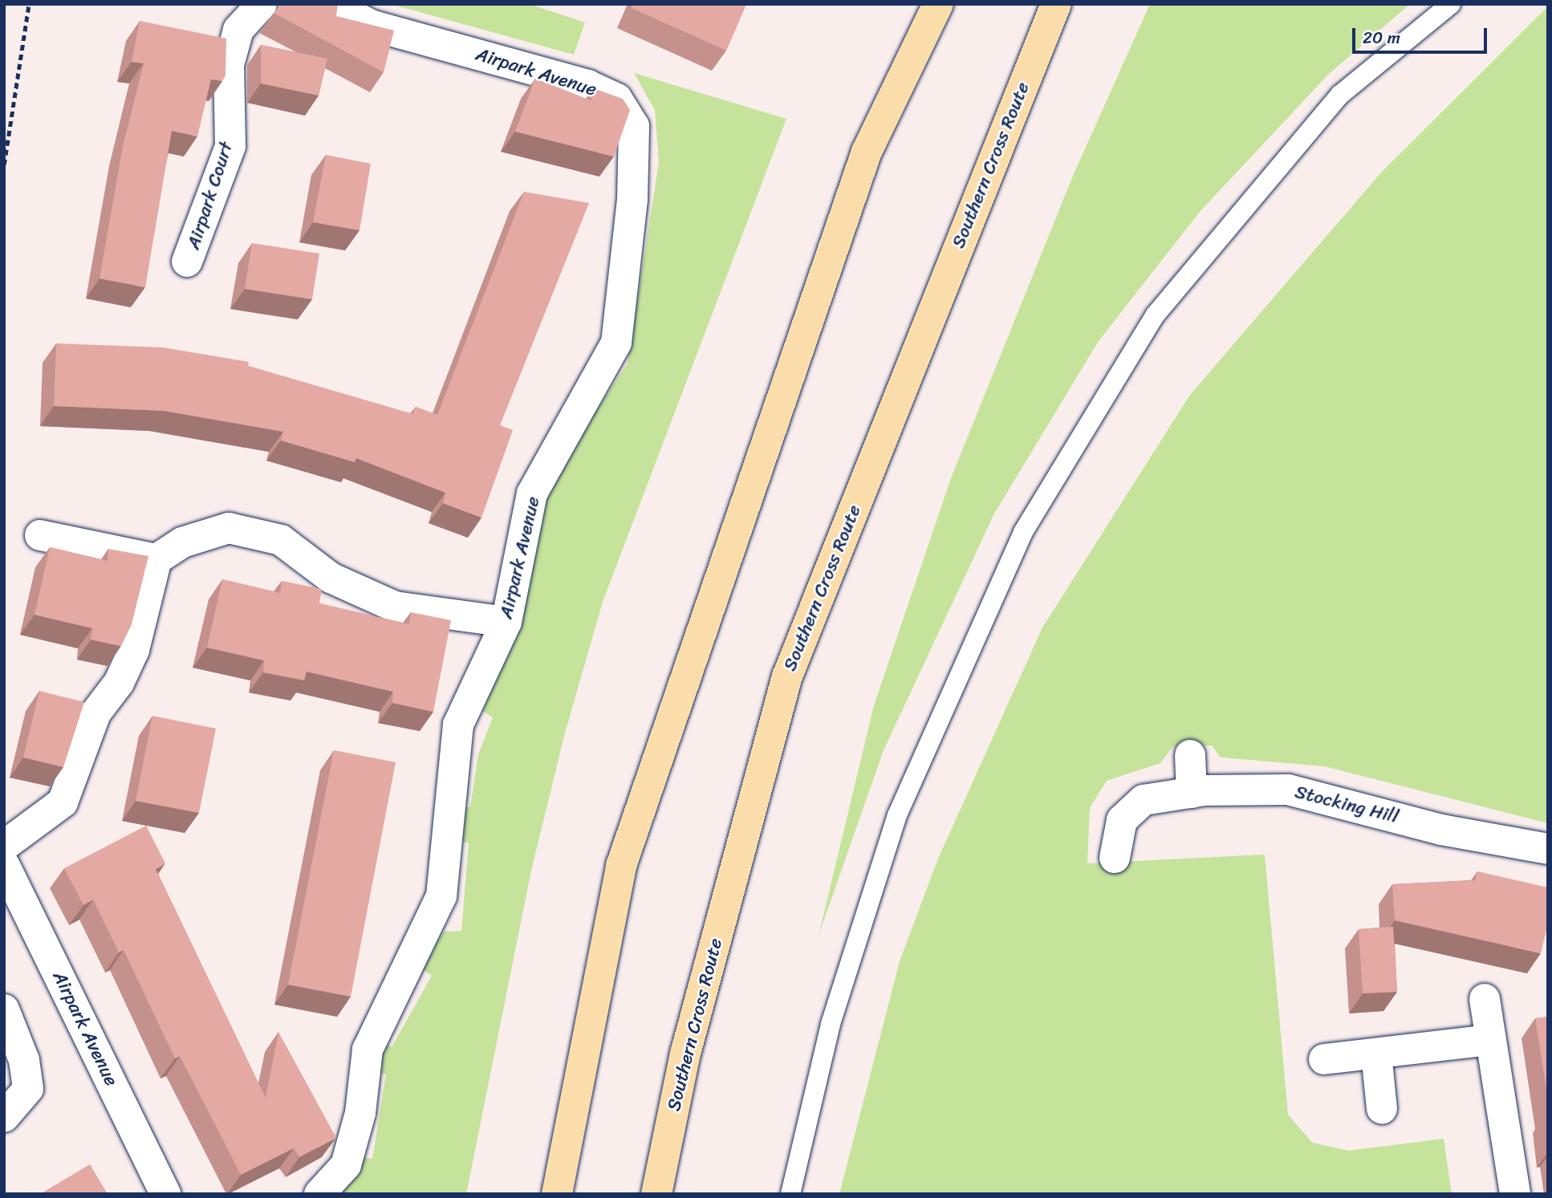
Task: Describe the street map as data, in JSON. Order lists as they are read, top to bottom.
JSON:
{
  "streets": {
    "highway": ["Southern Cross Route"],
    "street": ["Airpark Avenue", "Airpark Court", "Stocking Hill"]
  },
  "scale_bar": "20 m"
}
